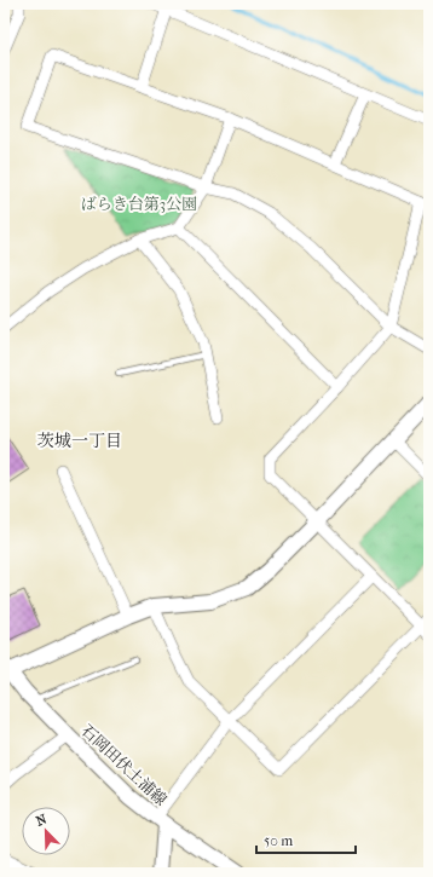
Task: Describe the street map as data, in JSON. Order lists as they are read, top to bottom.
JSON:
{
  "streets": {
    "street": ["石岡田伏土浦線"]
  },
  "districts": ["茨城一丁目"],
  "parks": ["ばらき台第3公園"],
  "scale_bar": "50 m",
  "north": "top left"
}
